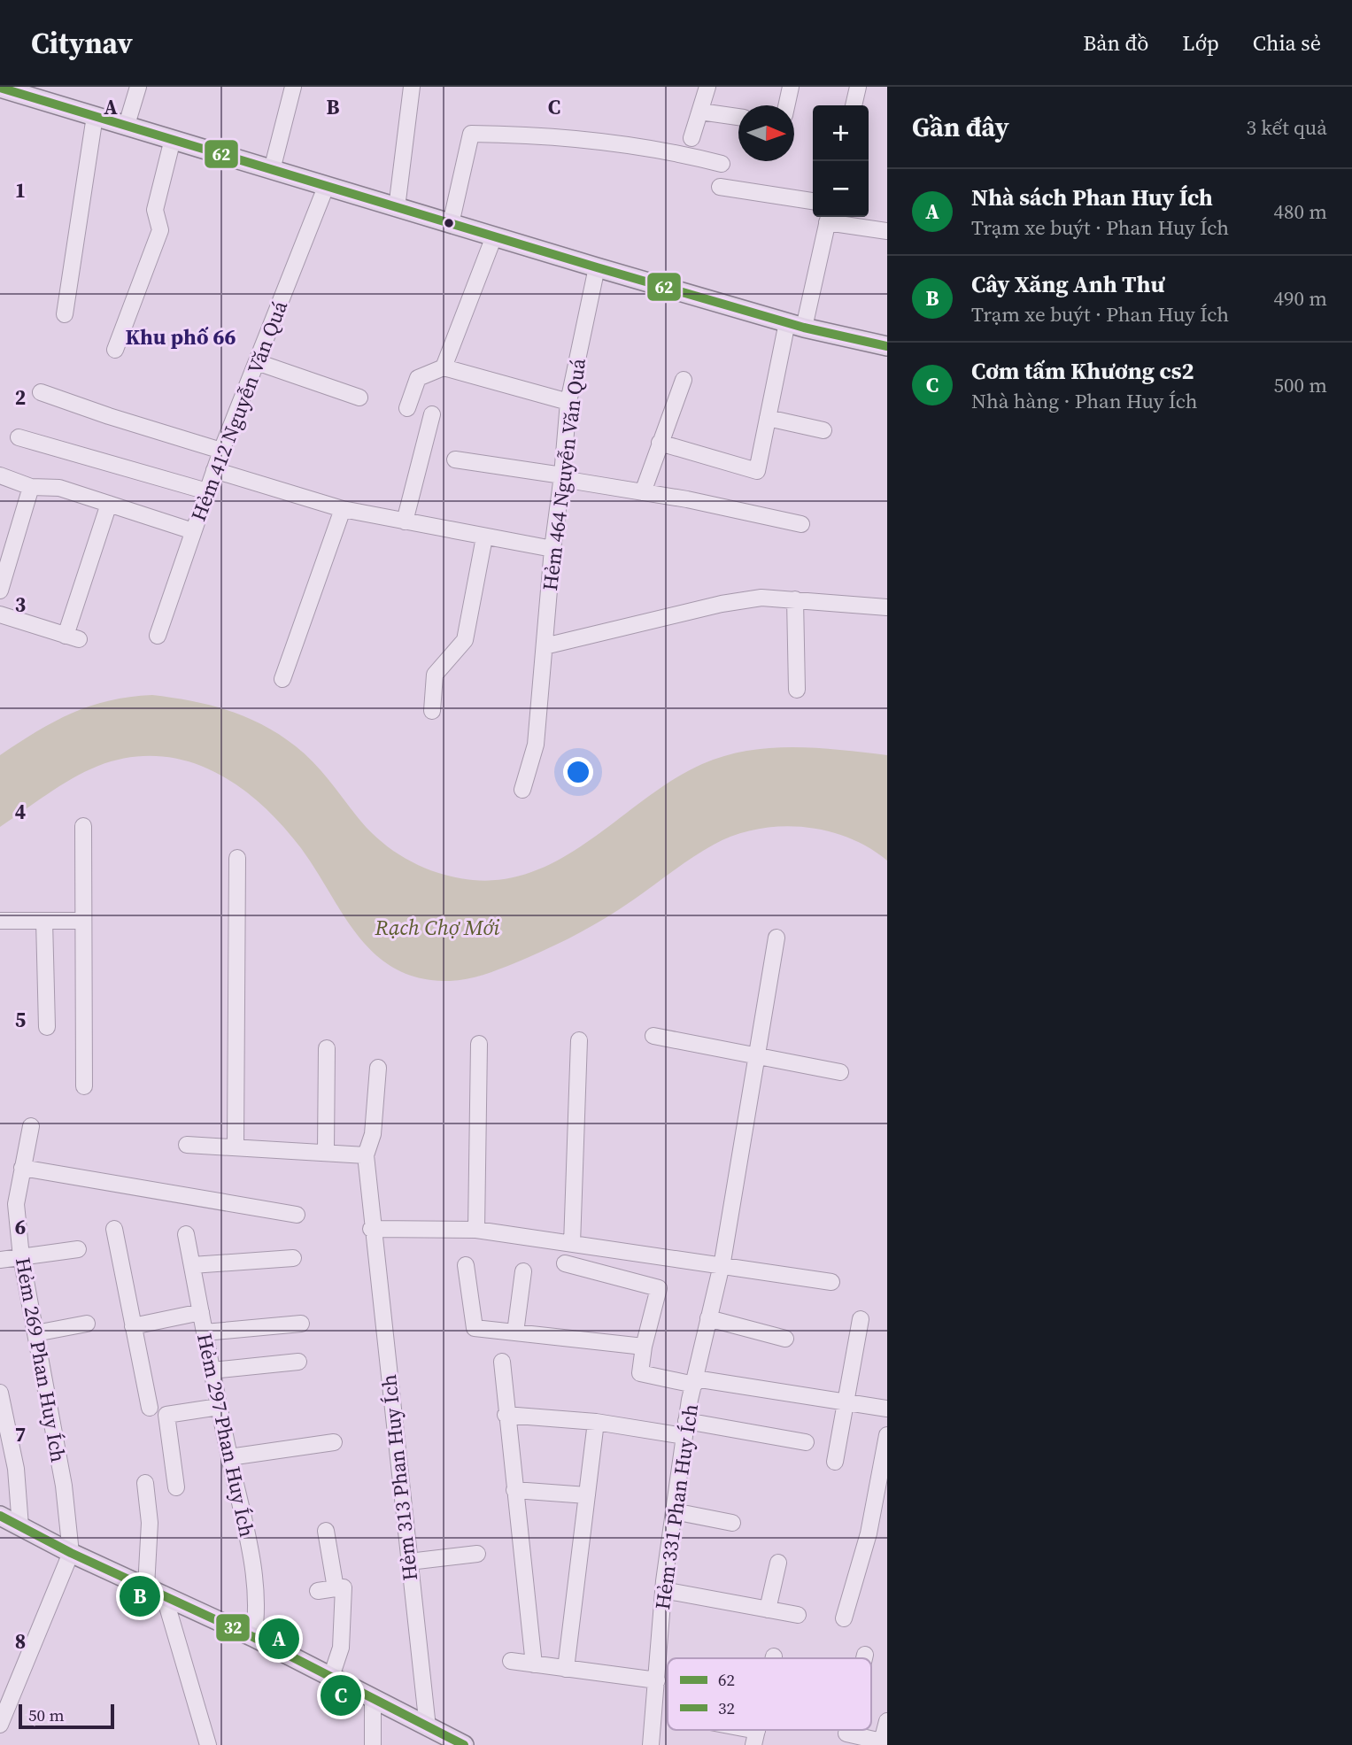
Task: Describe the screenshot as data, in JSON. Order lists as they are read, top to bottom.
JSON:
{
  "streets": {
    "street": [
      "Hẻm 412 Nguyễn Văn Quá",
      "Hẻm 464 Nguyễn Văn Quá",
      "Hẻm 269 Phan Huy Ích",
      "Hẻm 297 Phan Huy Ích",
      "Hẻm 313 Phan Huy Ích",
      "Hẻm 331 Phan Huy Ích"
    ]
  },
  "districts": ["Khu phố 66"],
  "water": ["Rạch Chợ Mới"],
  "lines": ["transit line 62", "transit line 32"],
  "legend": ["62", "32"],
  "scale_bar": "50 m",
  "north": "right",
  "page": {
    "header": "Citynav",
    "nav": ["Bản đồ", "Lớp", "Chia sẻ"],
    "heading": ["Gần đây", "3 kết quả"],
    "map_buttons": ["+", "−"],
    "list": [
      {
        "mark": "A",
        "name": "Nhà sách Phan Huy Ích",
        "note": "Trạm xe buýt · Phan Huy Ích",
        "value": "480 m"
      },
      {
        "mark": "B",
        "name": "Cây Xăng Anh Thư",
        "note": "Trạm xe buýt · Phan Huy Ích",
        "value": "490 m"
      },
      {
        "mark": "C",
        "name": "Cơm tấm Khương cs2",
        "note": "Nhà hàng · Phan Huy Ích",
        "value": "500 m"
      }
    ],
    "pins": ["B", "A", "C"],
    "scale": "50 m"
  },
  "grid": {
    "columns": ["A", "B", "C"],
    "rows": [
      "1",
      "2",
      "3",
      "4",
      "5",
      "6",
      "7",
      "8"
    ]
  }
}
